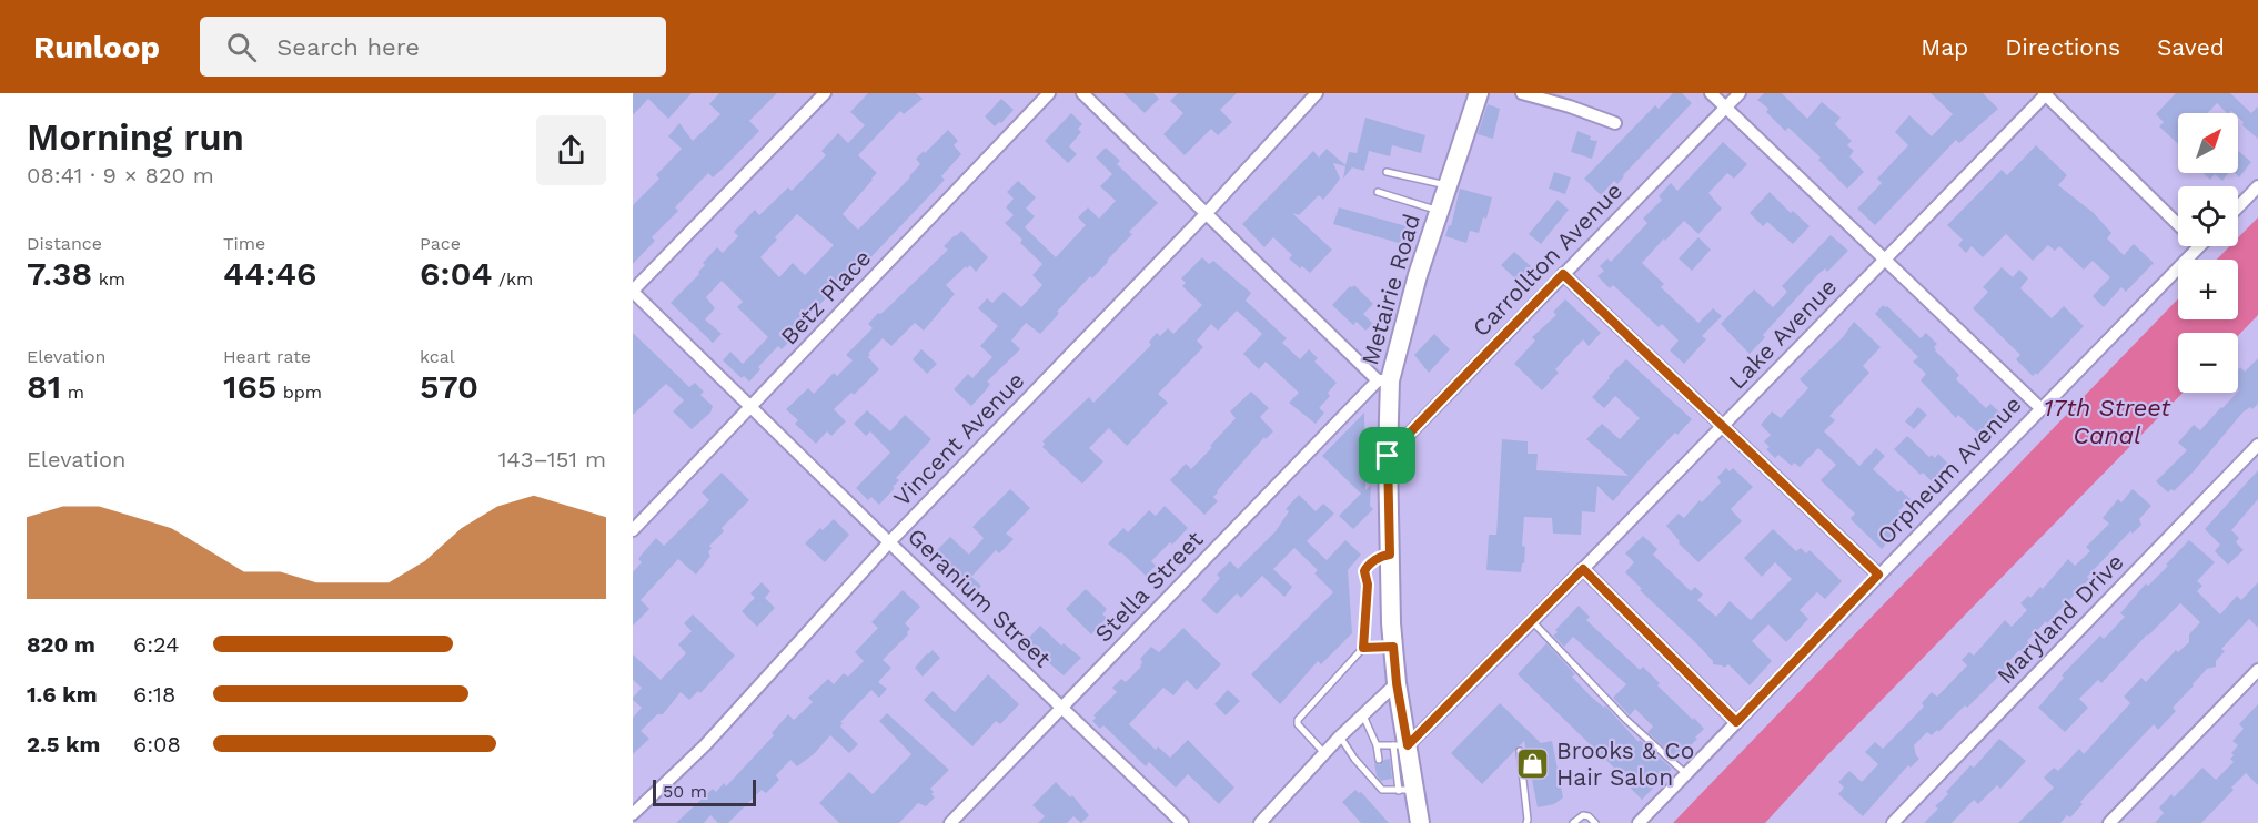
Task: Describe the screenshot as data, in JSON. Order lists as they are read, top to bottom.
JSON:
{
  "streets": {
    "main road": ["Metairie Road"],
    "street": [
      "Carrollton Avenue",
      "Betz Place",
      "Lake Avenue",
      "Vincent Avenue",
      "Orpheum Avenue",
      "Stella Street",
      "Geranium Street",
      "Maryland Drive"
    ]
  },
  "crossings": [
    ["Carrollton Avenue", "Metairie Road"],
    ["Metairie Road", "Lake Avenue"],
    ["Metairie Road", "Stella Street"],
    ["Betz Place", "Geranium Street"],
    ["Vincent Avenue", "Geranium Street"],
    ["Stella Street", "Geranium Street"]
  ],
  "water": ["17th Street Canal"],
  "places": {
    "shop": ["Brooks & Co Hair Salon"]
  },
  "scale_bar": "50 m",
  "north": "top right",
  "page": {
    "header": "Runloop",
    "search": "Search here",
    "nav": ["Map", "Directions", "Saved"],
    "heading": ["Morning run", "08:41 · 9 × 820 m"],
    "map_buttons": ["+", "−"],
    "stats": [
      ["Distance", "7.38 km"],
      ["Time", "44:46"],
      ["Pace", "6:04 /km"],
      ["Elevation", "81 m"],
      ["Heart rate", "165 bpm"],
      ["kcal", "570"]
    ],
    "chart": ["Elevation", "143–151 m"],
    "list": [
      {
        "name": "820 m",
        "note": "6:24"
      },
      {
        "name": "1.6 km",
        "note": "6:18"
      },
      {
        "name": "2.5 km",
        "note": "6:08"
      }
    ],
    "scale": "50 m"
  }
}
